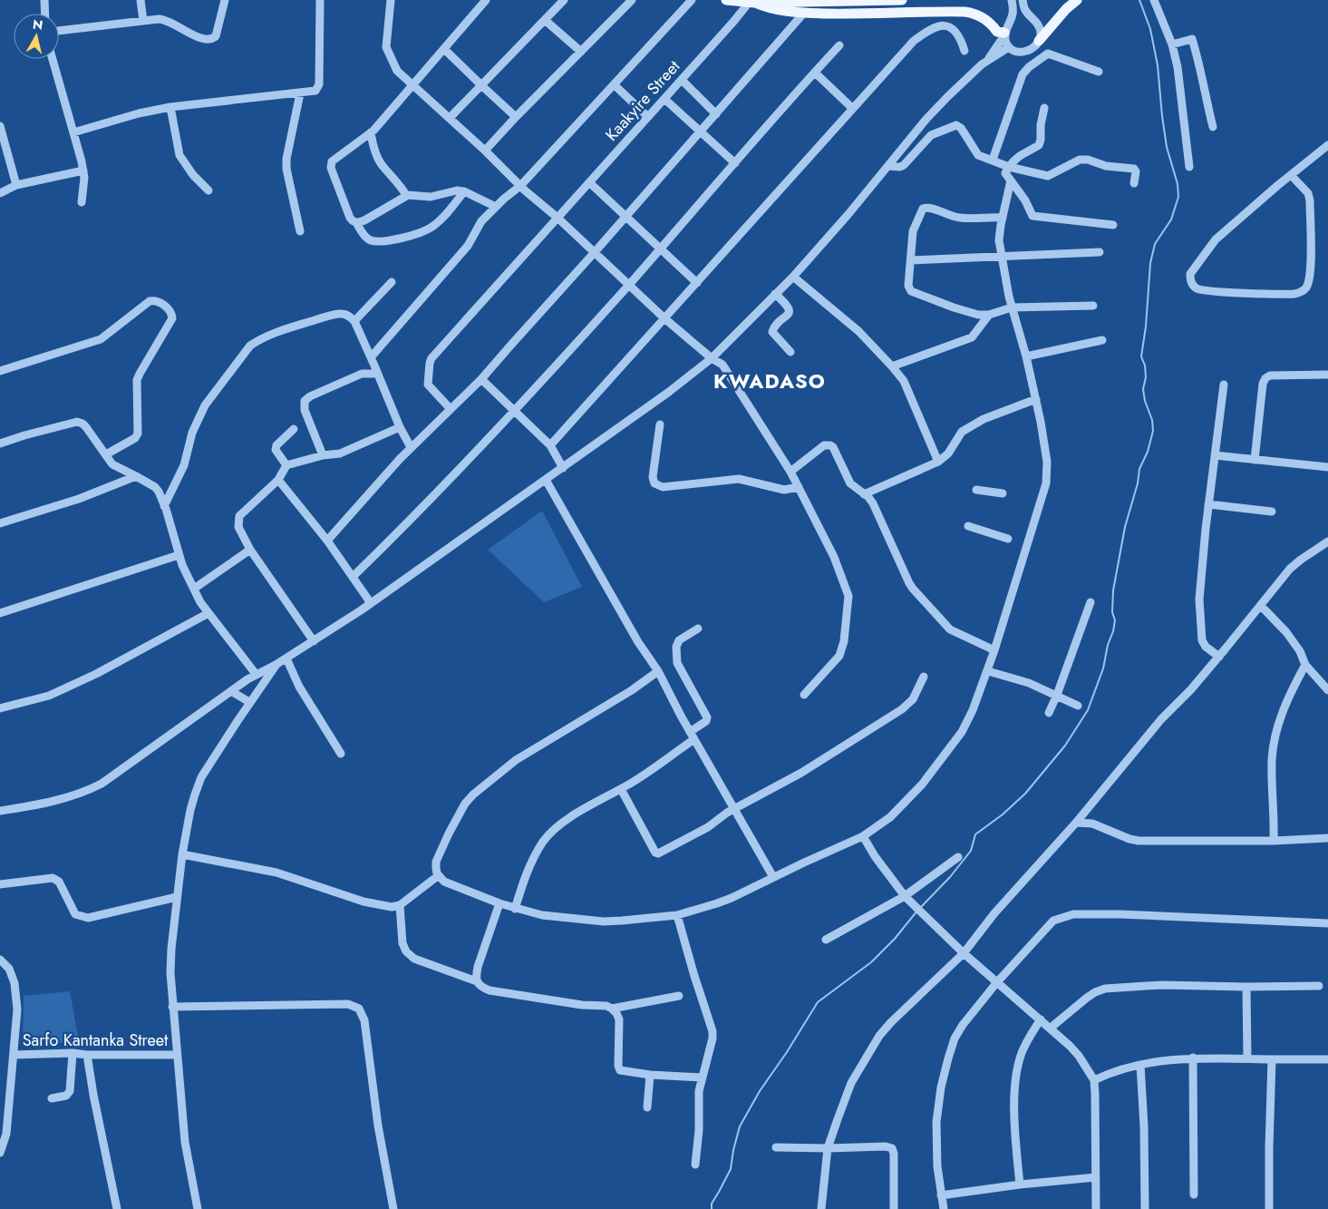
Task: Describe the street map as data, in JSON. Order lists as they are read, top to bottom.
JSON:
{
  "streets": {
    "street": ["Kaakyire Street", "Sarfo Kantanka Street"]
  },
  "districts": ["KWADASO"],
  "north": "top"
}
